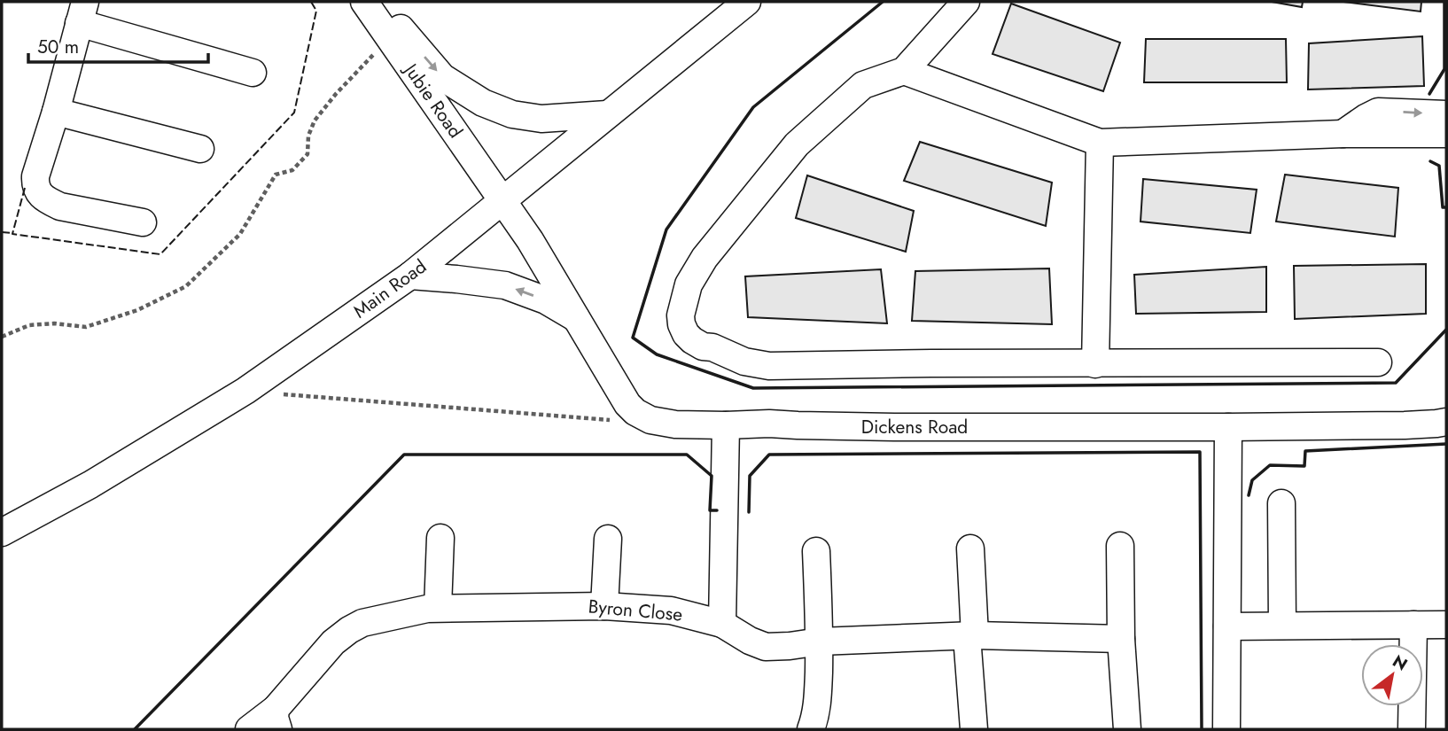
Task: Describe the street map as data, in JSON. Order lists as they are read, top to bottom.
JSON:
{
  "streets": {
    "street": [
      "Jubie Road",
      "Main Road",
      "Dickens Road",
      "Byron Close"
    ]
  },
  "crossings": [
    ["Jubie Road", "Main Road"],
    ["Jubie Road", "Dickens Road"],
    ["Main Road", "Dickens Road"]
  ],
  "scale_bar": "50 m",
  "north": "top right"
}
